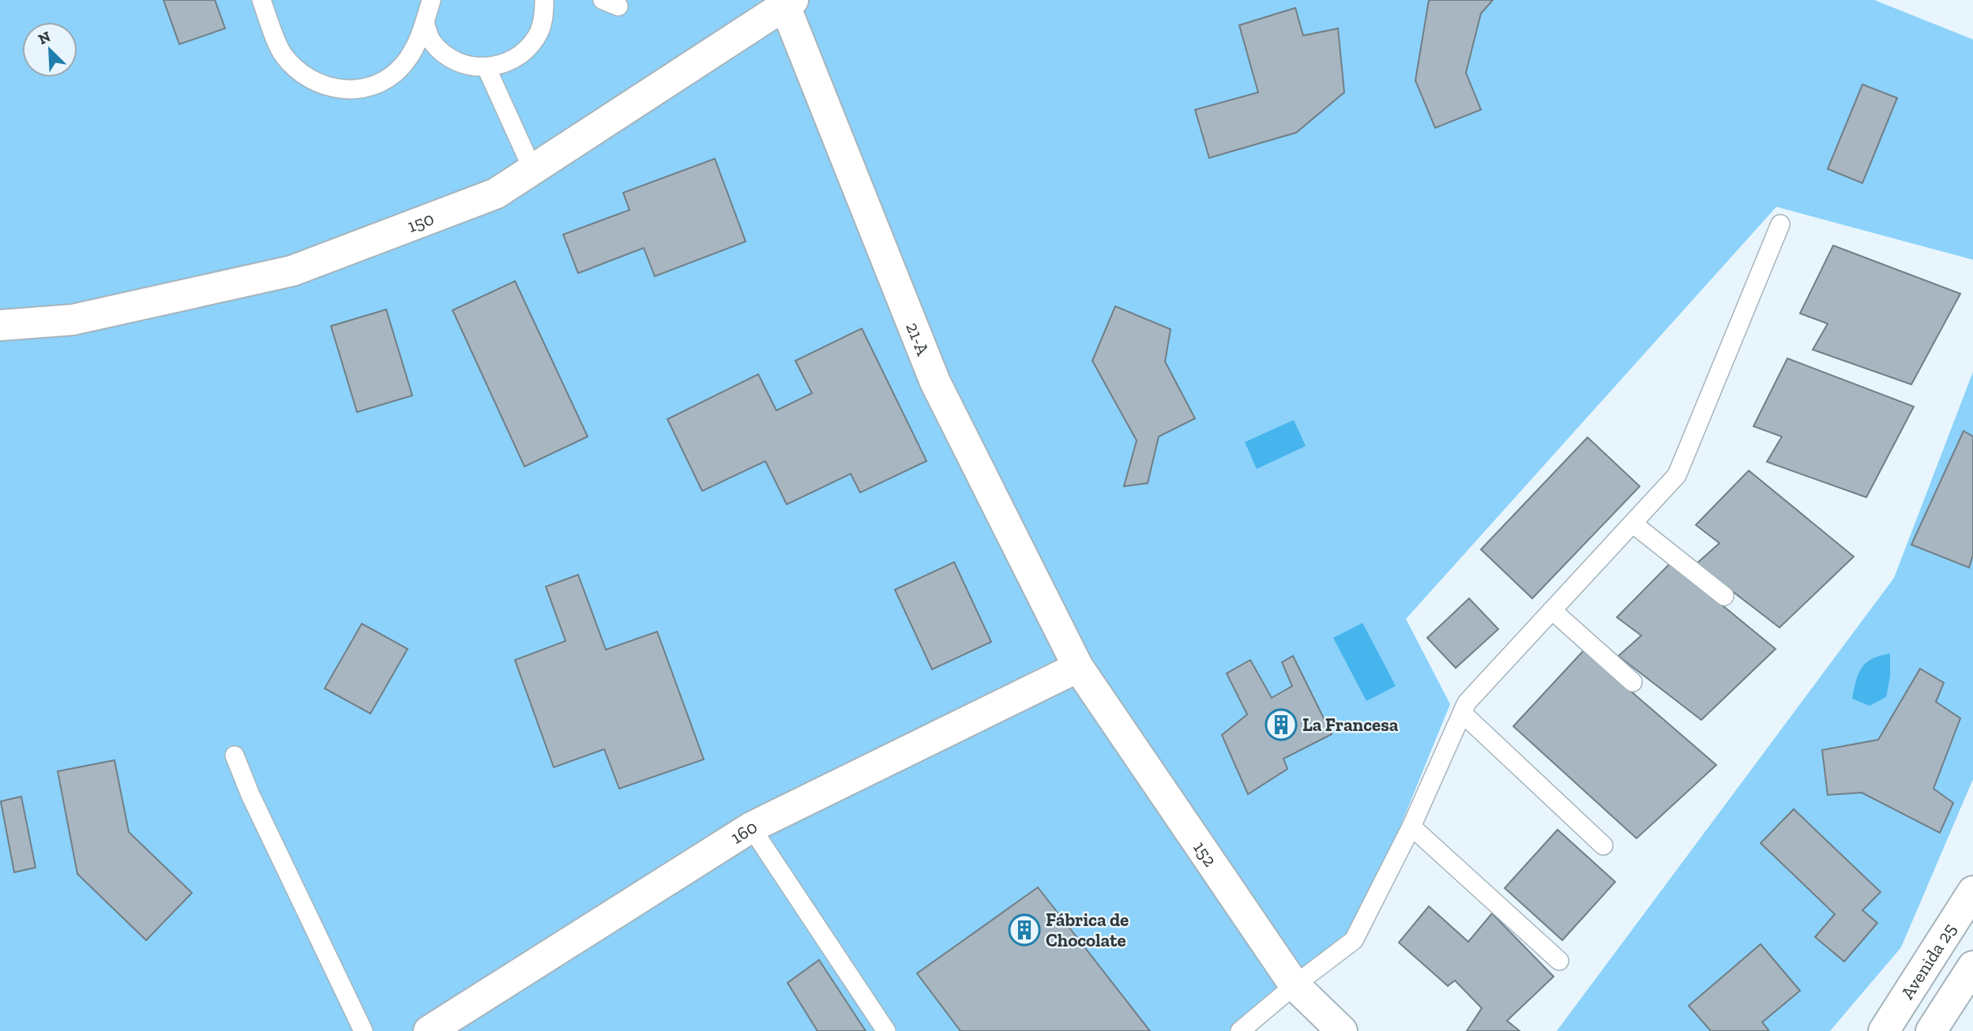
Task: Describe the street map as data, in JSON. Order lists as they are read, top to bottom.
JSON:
{
  "streets": {
    "street": [
      "150",
      "21-A",
      "160",
      "152",
      "Avenida 25"
    ]
  },
  "crossings": [
    ["150", "21-A"],
    ["21-A", "160"],
    ["21-A", "152"],
    ["160", "152"]
  ],
  "places": {
    "building": ["La Francesa", "Fábrica de Chocolate"]
  },
  "north": "top left"
}
